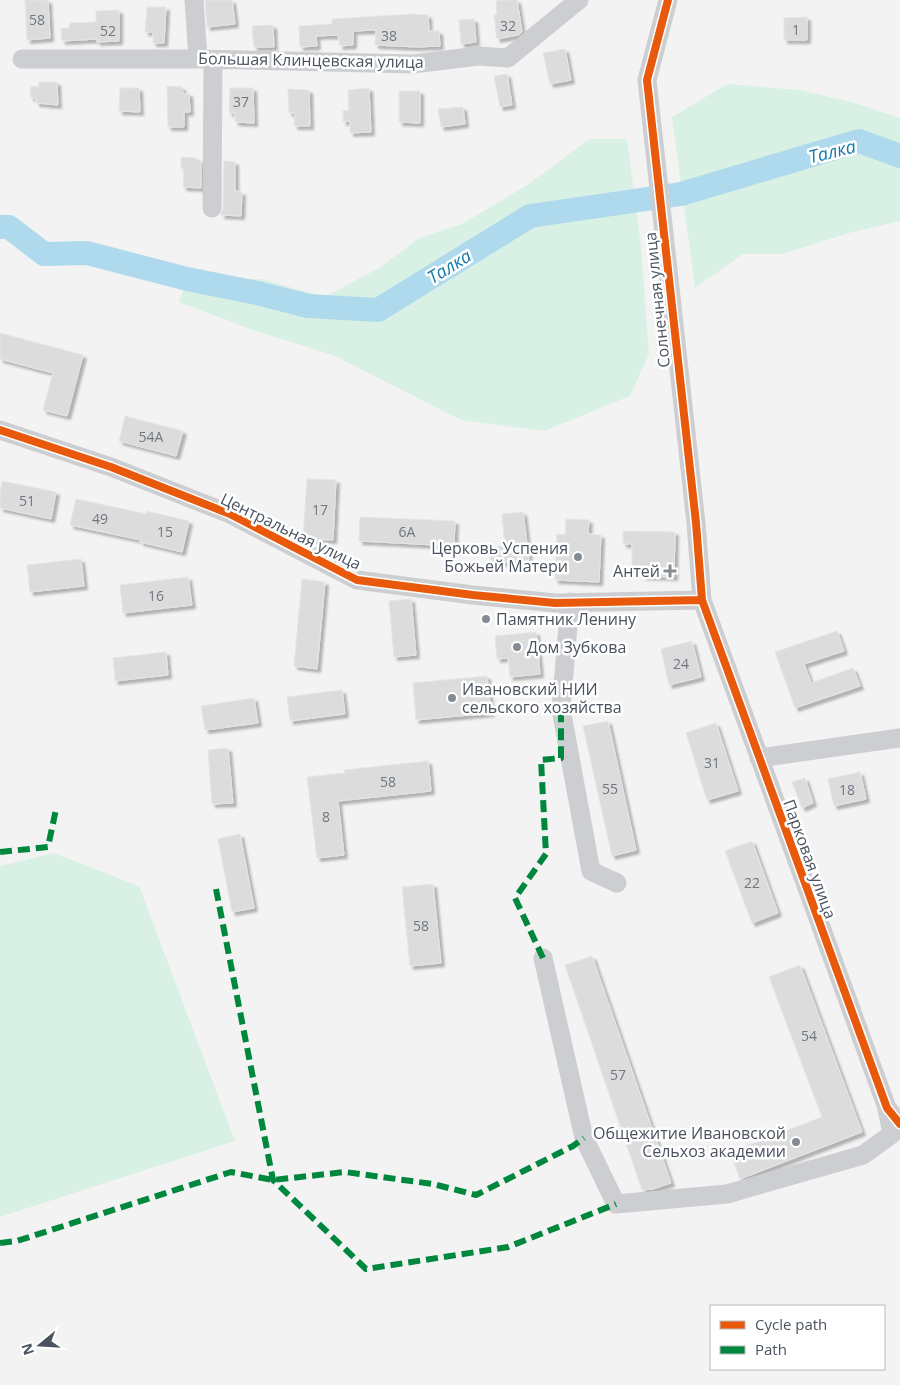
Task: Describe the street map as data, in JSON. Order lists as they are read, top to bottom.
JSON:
{
  "streets": {
    "street": [
      "Большая Клинцевская улица",
      "Солнечная улица",
      "Центральная улица",
      "Парковая улица"
    ]
  },
  "crossings": [
    ["Солнечная улица", "Центральная улица"],
    ["Солнечная улица", "Парковая улица"],
    ["Центральная улица", "Парковая улица"]
  ],
  "water": ["Талка"],
  "places": {
    "other": [
      "Церковь Успения Божьей Матери",
      "Памятник Ленину",
      "Дом Зубкова",
      "Ивановский НИИ сельского хозяйства",
      "Общежитие Ивановской Сельхоз академии"
    ],
    "health": ["Антей"]
  },
  "house_numbers": [
    "58",
    "32",
    "1",
    "52",
    "38",
    "37",
    "54А",
    "51",
    "17",
    "49",
    "15",
    "6А",
    "16",
    "24",
    "31",
    "58",
    "55",
    "18",
    "8",
    "22",
    "58",
    "54",
    "57"
  ],
  "legend": ["Cycle path", "Path"],
  "north": "left"
}
